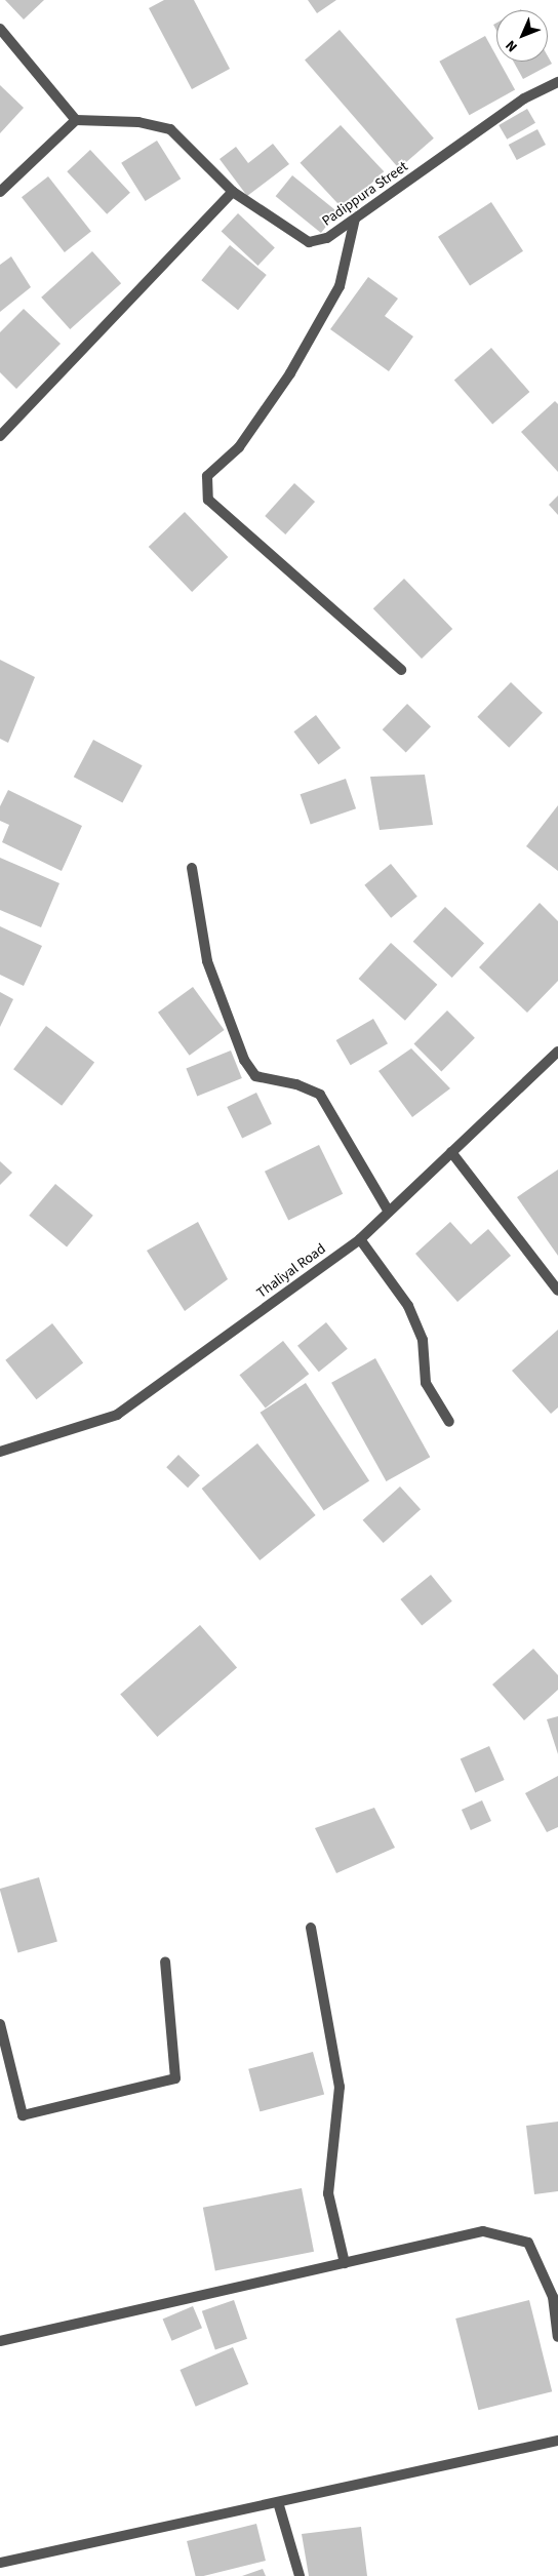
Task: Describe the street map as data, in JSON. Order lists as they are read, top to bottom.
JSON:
{
  "streets": {
    "street": ["Padippura Street", "Thaliyal Road"]
  },
  "north": "bottom left"
}
